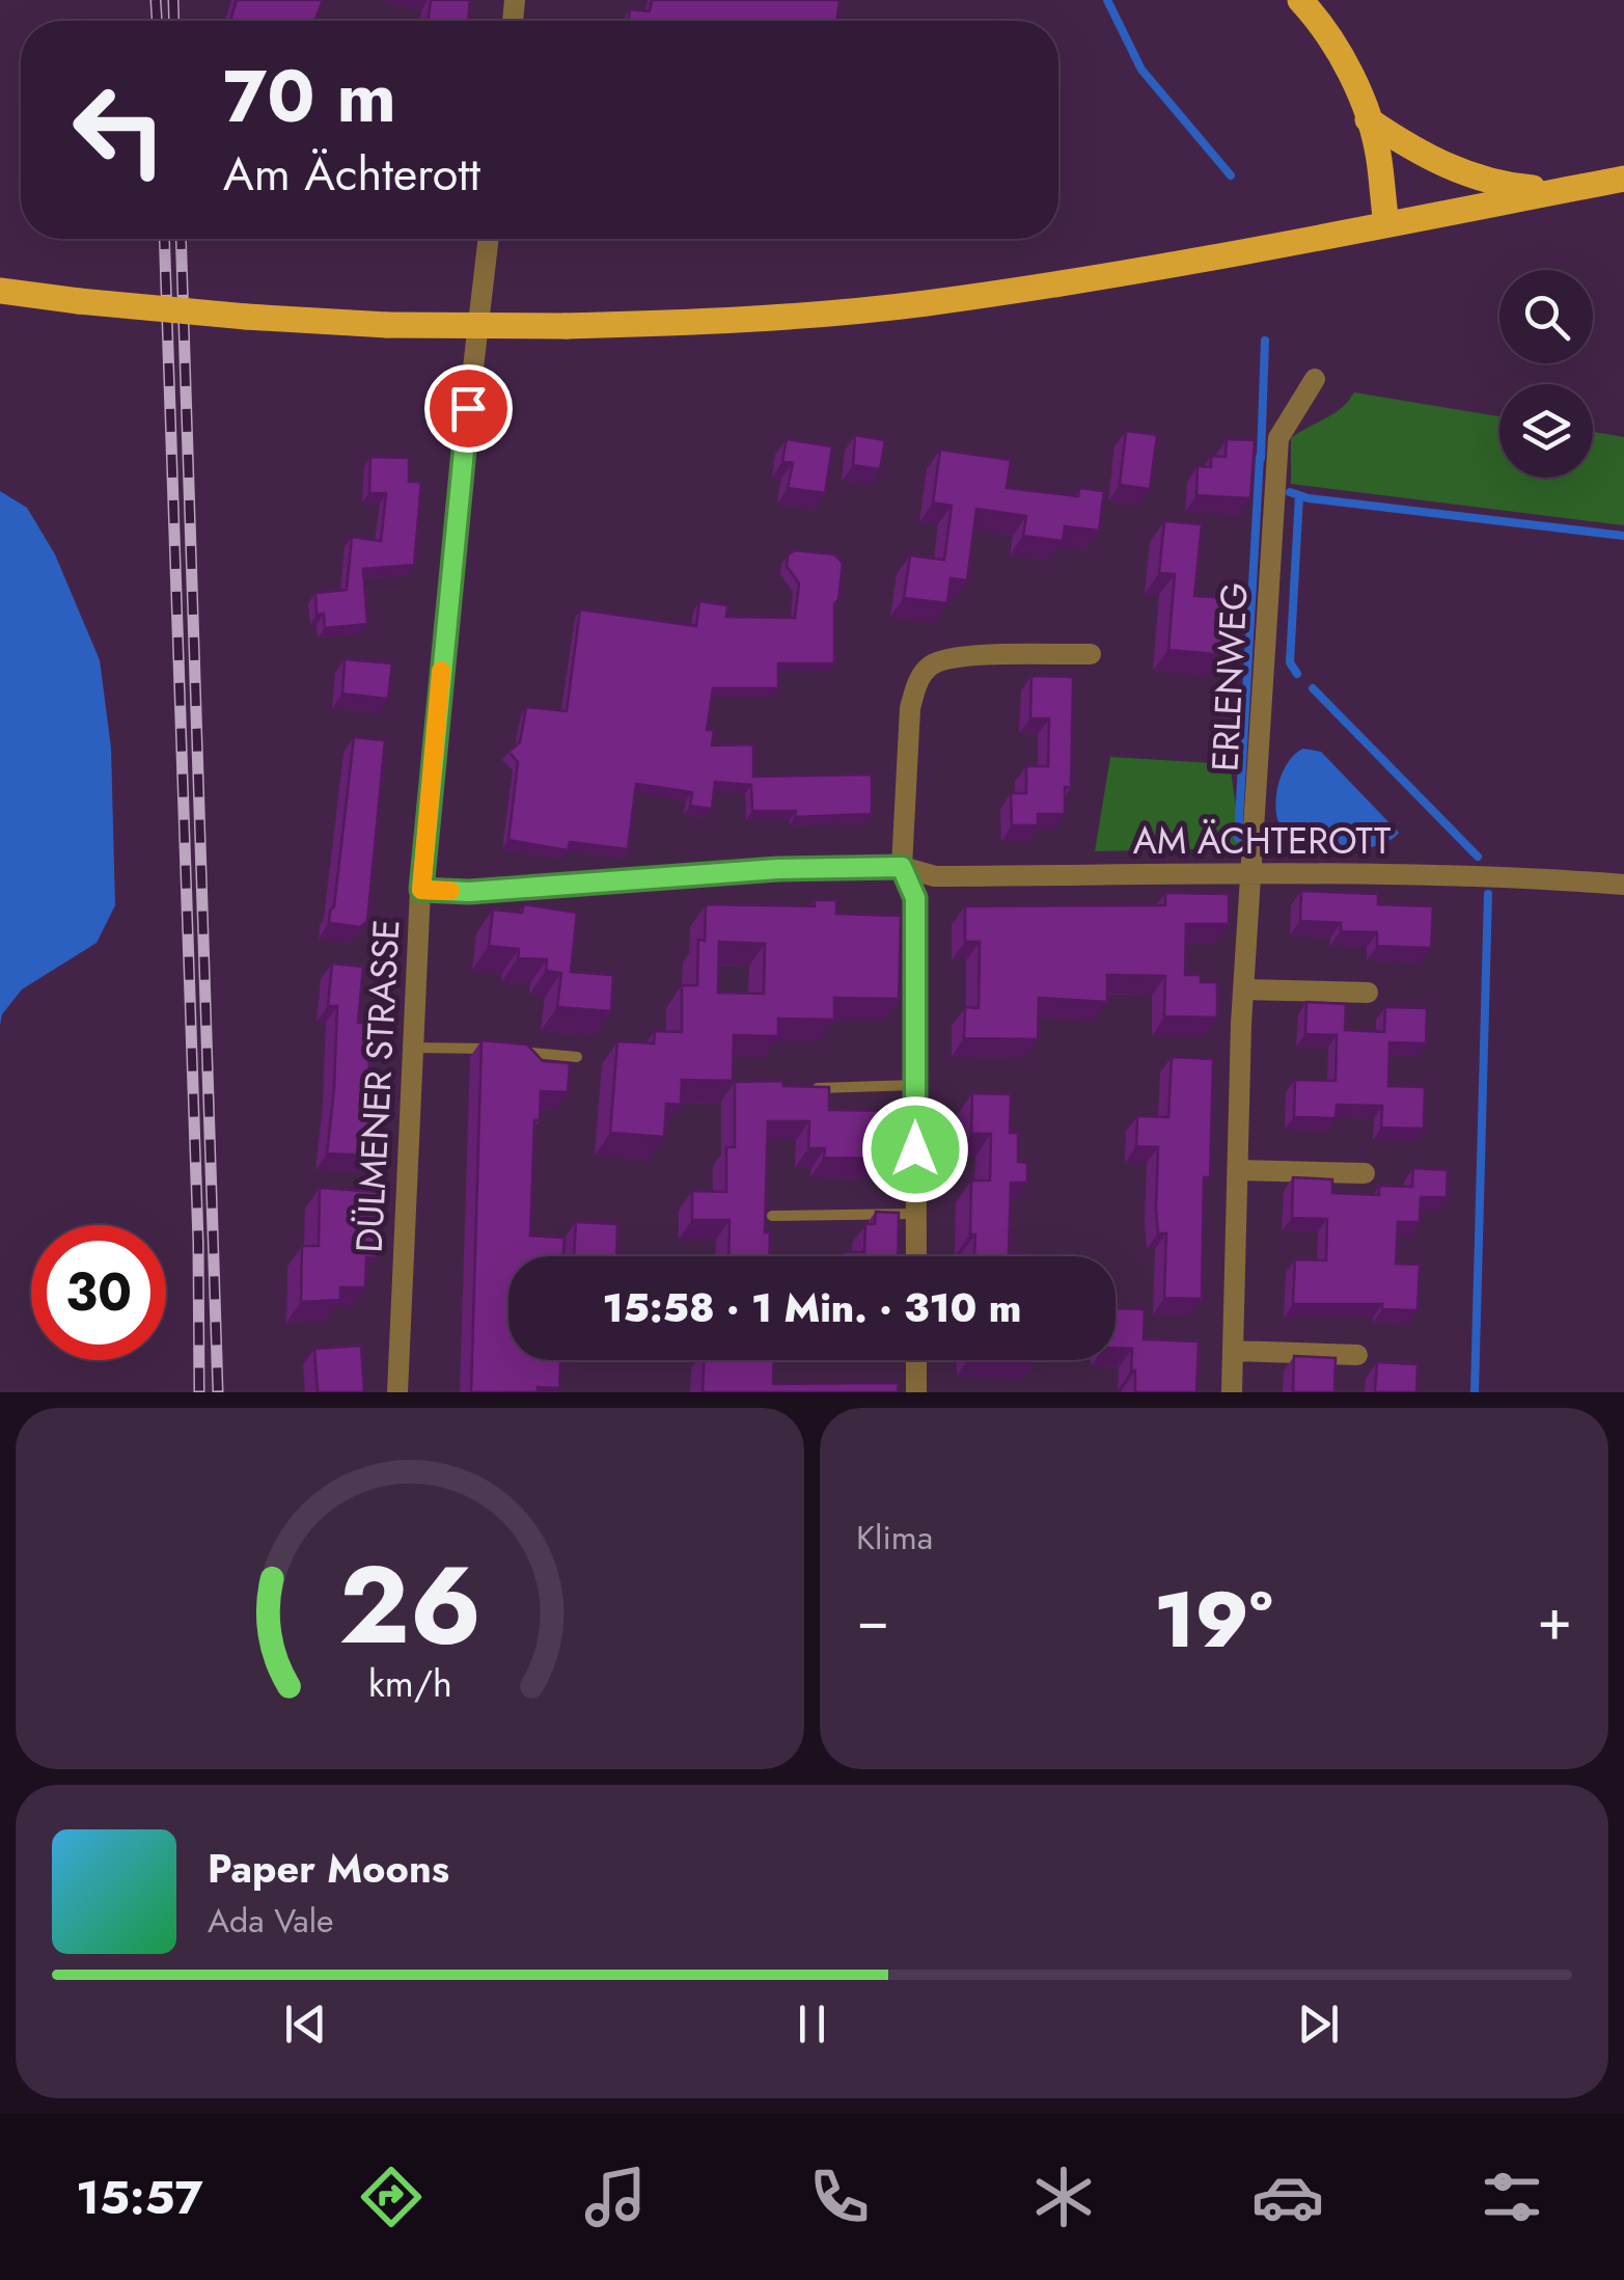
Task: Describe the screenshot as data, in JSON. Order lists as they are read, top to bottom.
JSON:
{
  "streets": {
    "street": ["ERLENWEG", "AM ÄCHTEROTT", "DÜLMENER STRASSE"]
  },
  "crossings": [
    ["ERLENWEG", "AM ÄCHTEROTT"],
    ["AM ÄCHTEROTT", "DÜLMENER STRASSE"]
  ],
  "page": {
    "turn": ["70 m", "Am Ächterott"],
    "limit": "30",
    "trip": "15:58 · 1 Min. · 310 m",
    "tile": "Klima",
    "heat": ["−", "19°", "+"],
    "song": ["Paper Moons", "Ada Vale"],
    "tabs": "15:57",
    "gauge": ["26", "km/h"]
  }
}
